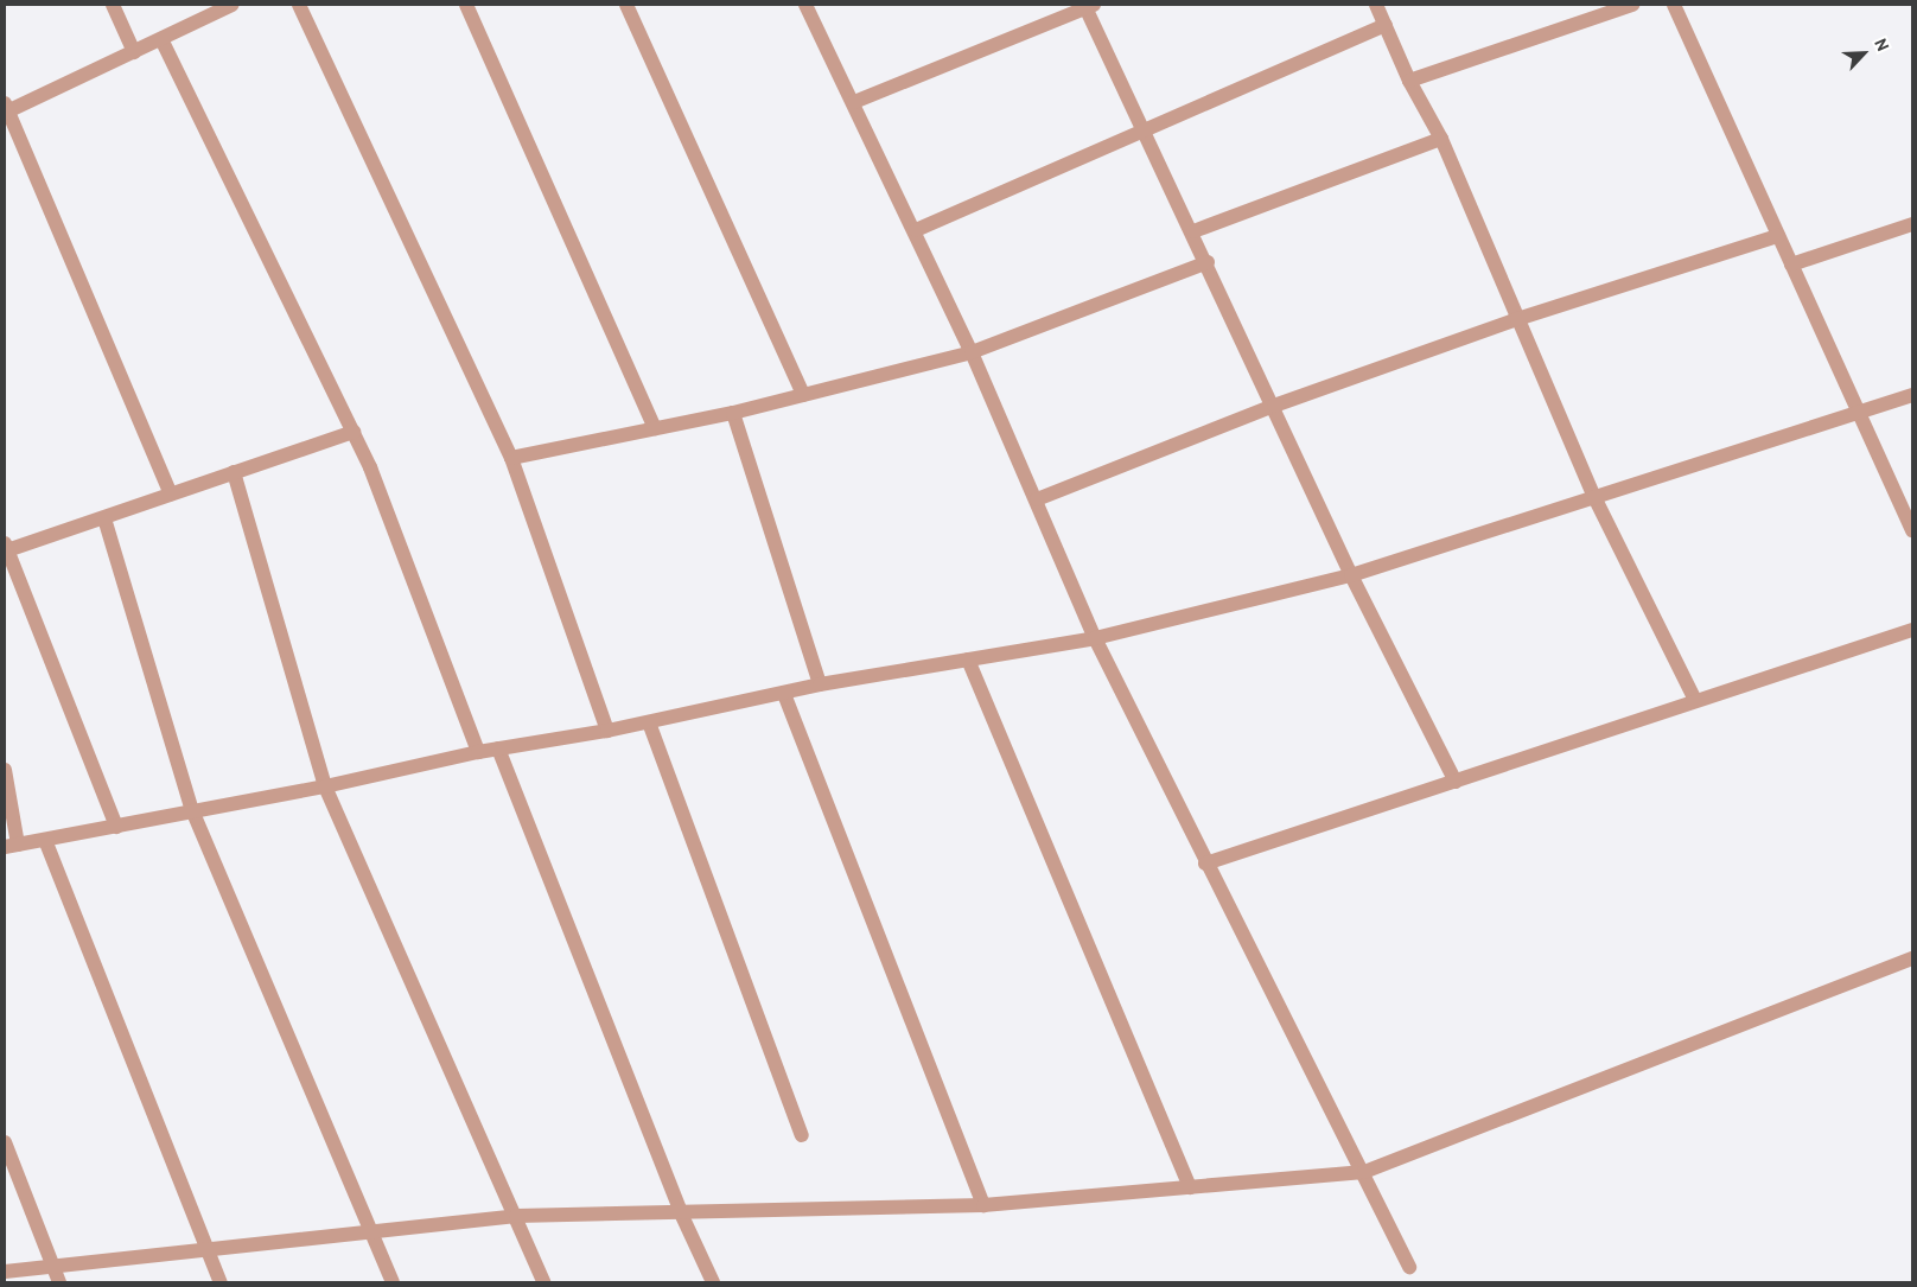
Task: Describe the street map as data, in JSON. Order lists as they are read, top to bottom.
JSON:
{
  "north": "top right"
}
